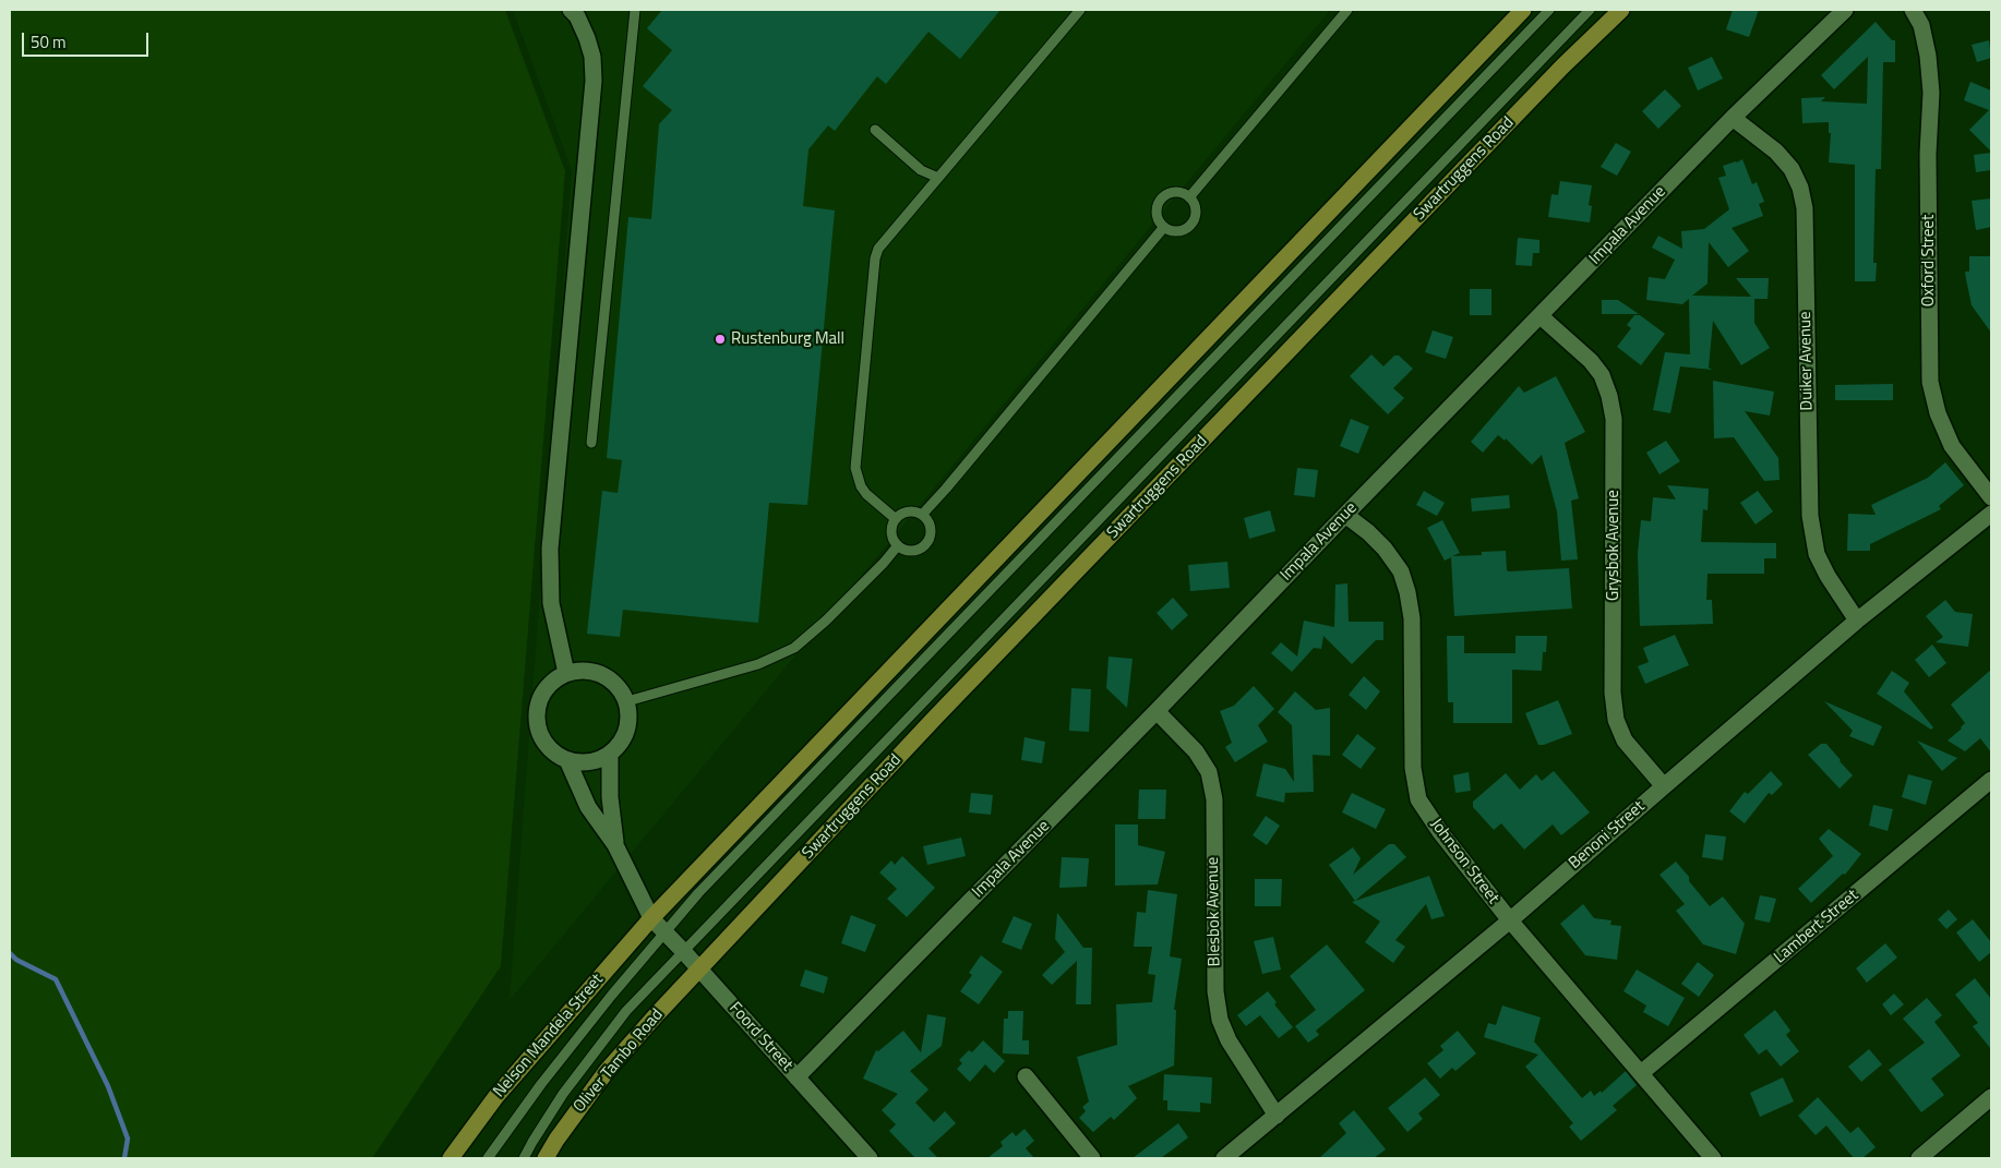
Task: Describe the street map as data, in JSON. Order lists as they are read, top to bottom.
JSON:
{
  "streets": {
    "main road": ["Swartruggens Road", "Nelson Mandela Street", "Oliver Tambo Road"],
    "street": [
      "Impala Avenue",
      "Oxford Street",
      "Duiker Avenue",
      "Grysbok Avenue",
      "Benoni Street",
      "Johnson Street",
      "Blesbok Avenue",
      "Lambert Street",
      "Foord Street"
    ]
  },
  "crossings": [
    ["Swartruggens Road", "Foord Street"],
    ["Swartruggens Road", "Oliver Tambo Road"],
    ["Impala Avenue", "Duiker Avenue"],
    ["Impala Avenue", "Grysbok Avenue"],
    ["Impala Avenue", "Johnson Street"],
    ["Impala Avenue", "Blesbok Avenue"],
    ["Impala Avenue", "Foord Street"],
    ["Duiker Avenue", "Benoni Street"],
    ["Grysbok Avenue", "Benoni Street"],
    ["Benoni Street", "Johnson Street"],
    ["Benoni Street", "Blesbok Avenue"],
    ["Johnson Street", "Lambert Street"],
    ["Nelson Mandela Street", "Foord Street"],
    ["Foord Street", "Oliver Tambo Road"]
  ],
  "places": ["Rustenburg Mall"],
  "scale_bar": "50 m"
}
